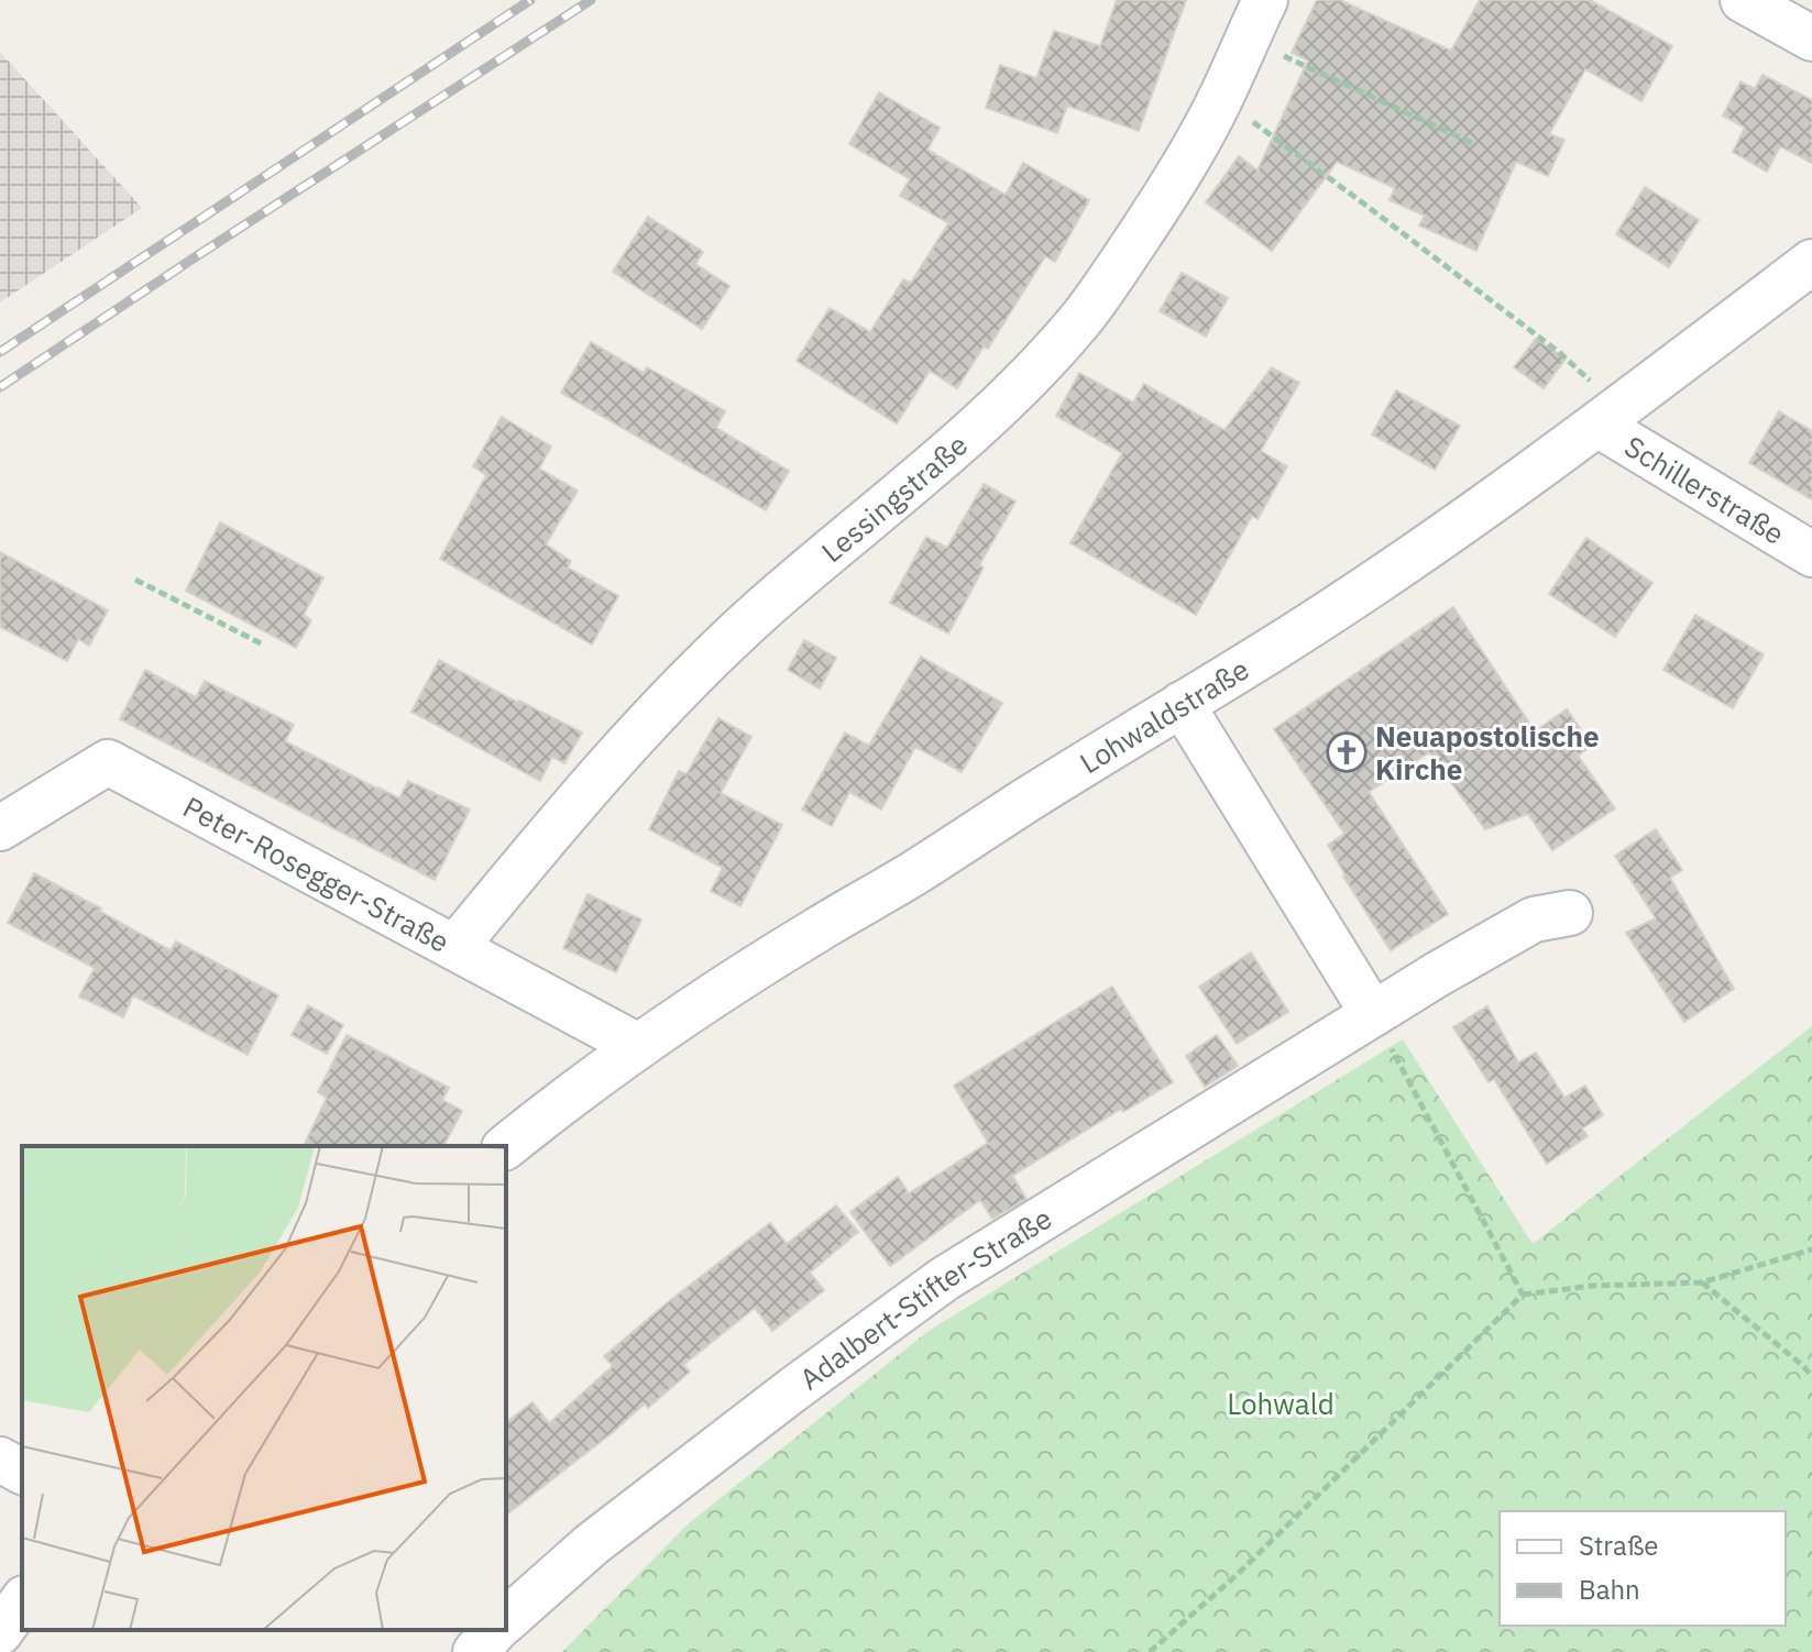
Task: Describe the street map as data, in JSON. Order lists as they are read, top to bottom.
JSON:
{
  "streets": {
    "street": [
      "Schillerstraße",
      "Lessingstraße",
      "Lohwaldstraße",
      "Peter-Rosegger-Straße",
      "Adalbert-Stifter-Straße"
    ]
  },
  "crossings": [
    ["Schillerstraße", "Lohwaldstraße"],
    ["Lessingstraße", "Peter-Rosegger-Straße"],
    ["Lohwaldstraße", "Peter-Rosegger-Straße"]
  ],
  "parks": ["Lohwald"],
  "places": {
    "church": ["Neuapostolische Kirche"]
  },
  "legend": ["Straße", "Bahn"]
}
